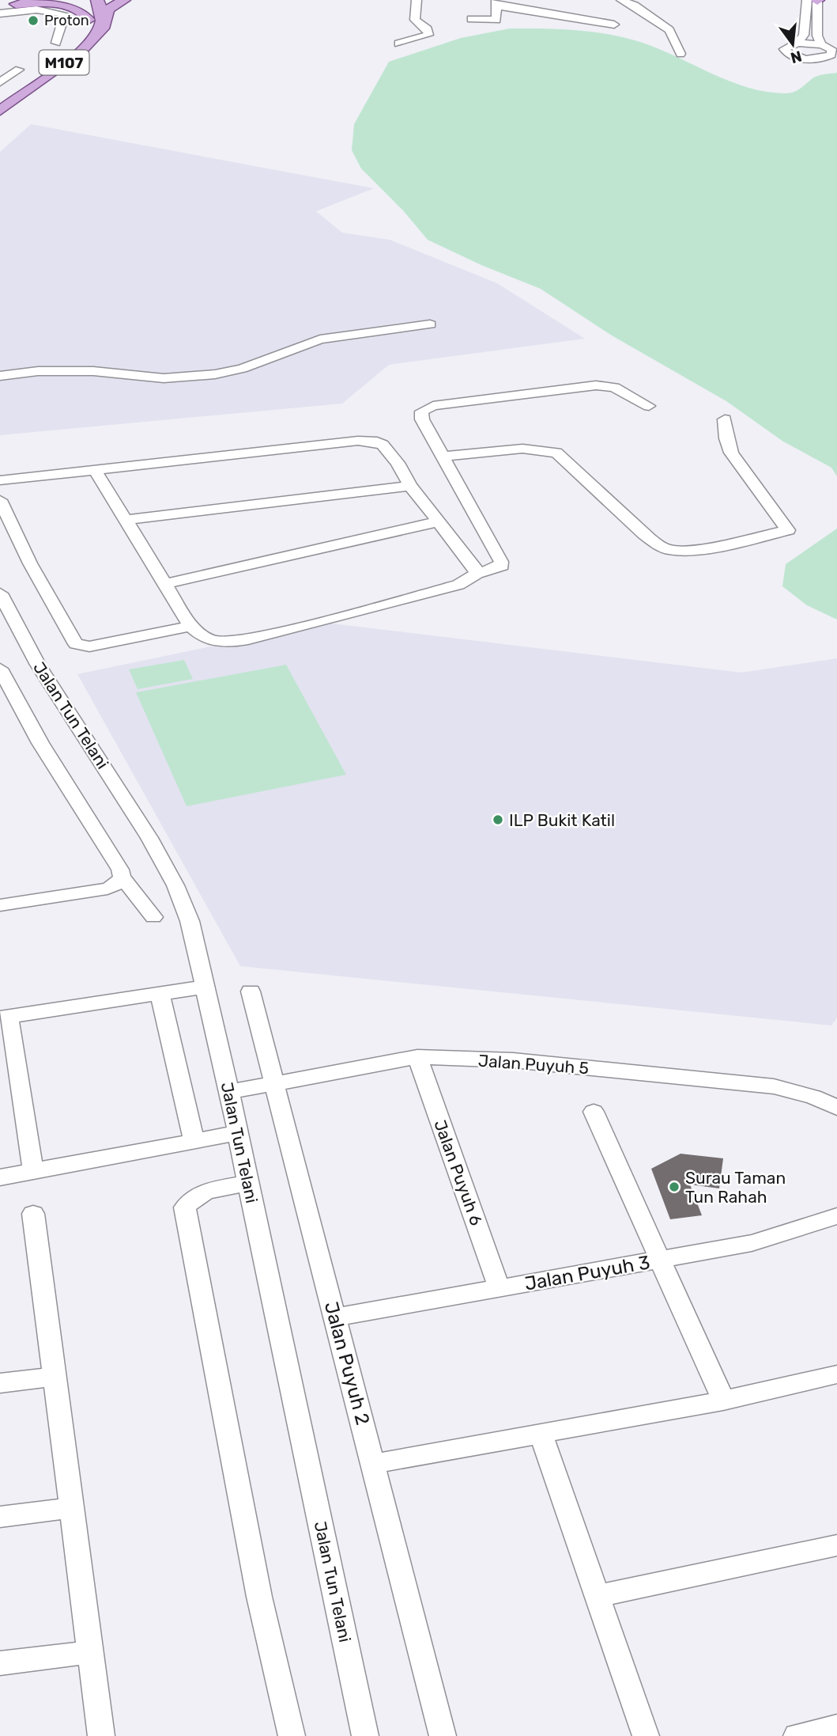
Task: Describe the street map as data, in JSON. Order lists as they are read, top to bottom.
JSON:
{
  "streets": {
    "main road": ["M107"],
    "street": [
      "Jalan Tun Telani",
      "Jalan Puyuh 5",
      "Jalan Puyuh 6",
      "Jalan Puyuh 3",
      "Jalan Puyuh 2"
    ]
  },
  "crossings": [
    ["Jalan Tun Telani", "Jalan Puyuh 5"],
    ["Jalan Puyuh 5", "Jalan Puyuh 6"],
    ["Jalan Puyuh 5", "Jalan Puyuh 2"],
    ["Jalan Puyuh 6", "Jalan Puyuh 3"],
    ["Jalan Puyuh 3", "Jalan Puyuh 2"]
  ],
  "places": ["Proton", "ILP Bukit Katil", "Surau Taman Tun Rahah"],
  "north": "bottom"
}
